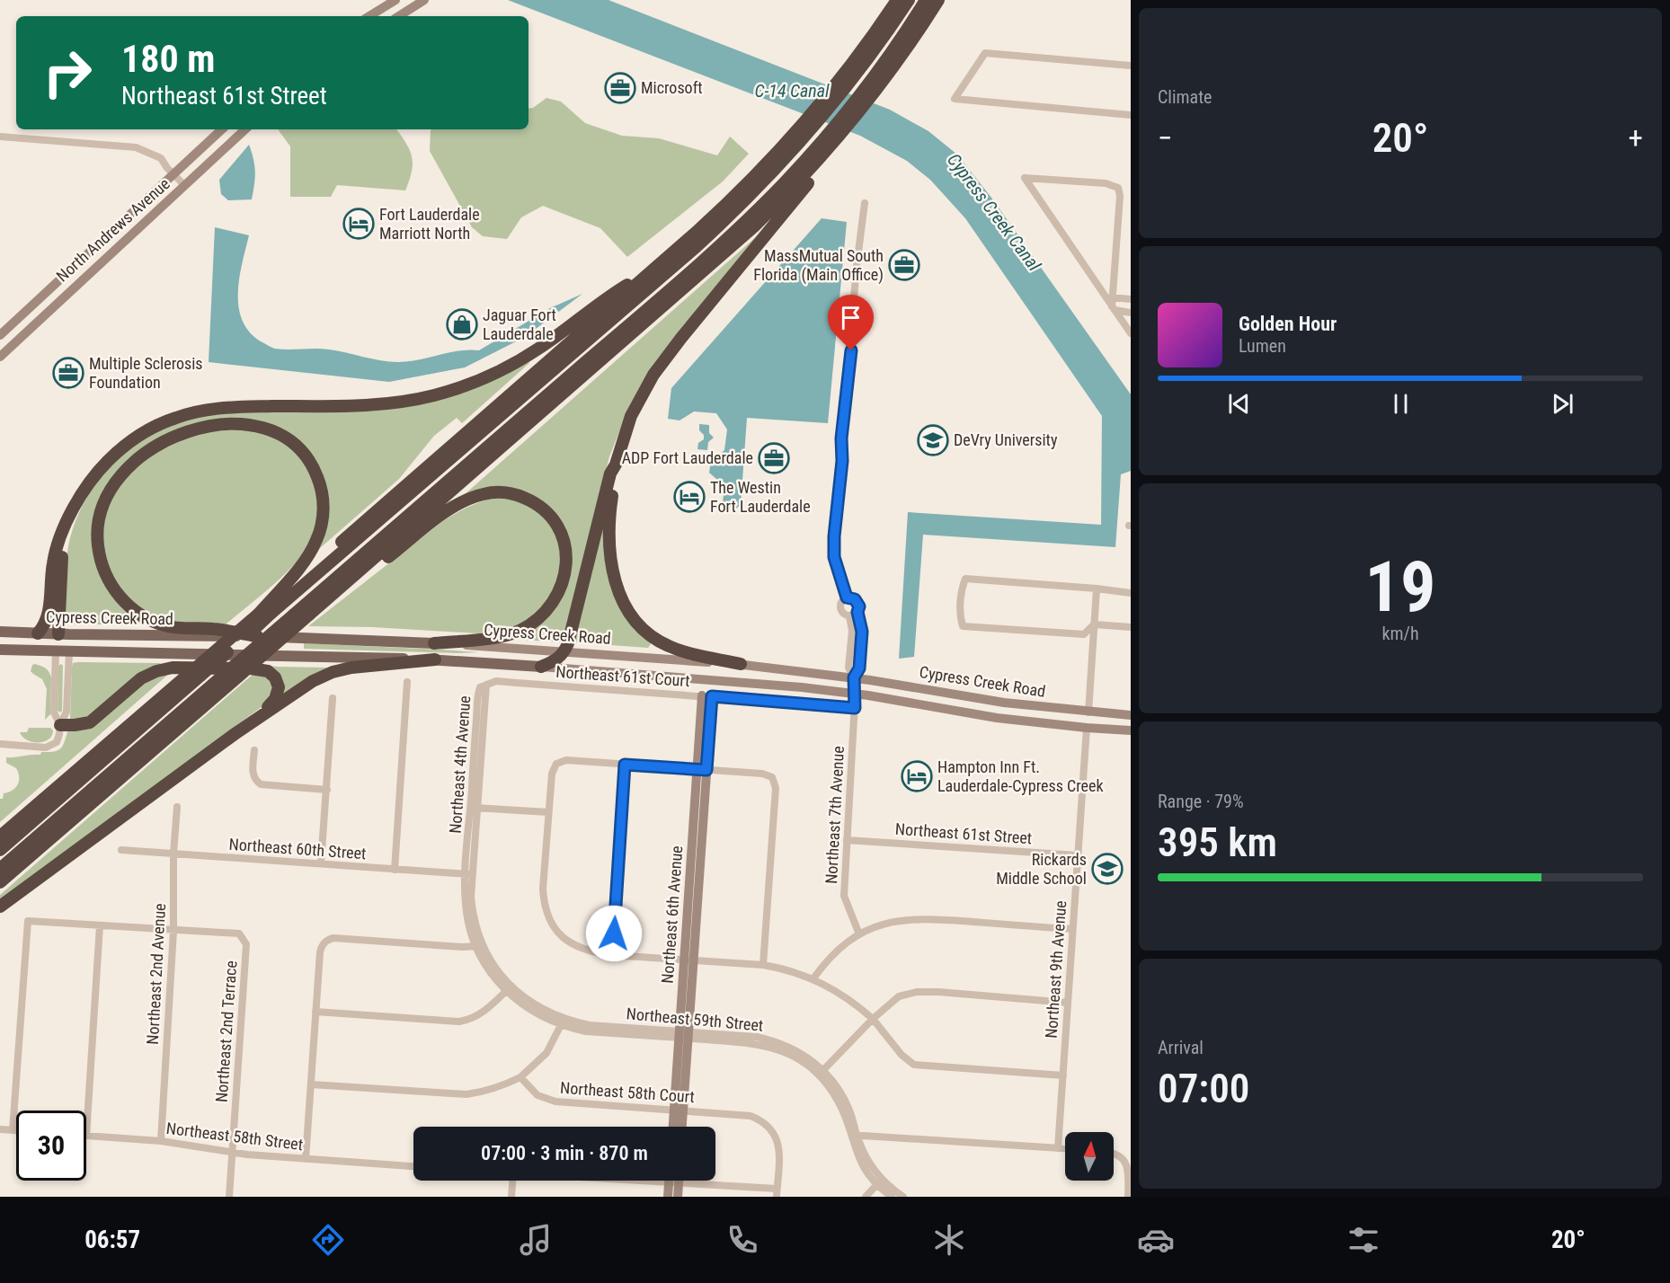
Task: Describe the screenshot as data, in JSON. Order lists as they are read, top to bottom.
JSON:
{
  "streets": {
    "main road": ["North Andrews Avenue", "Cypress Creek Road", "Northeast 6th Avenue"],
    "street": [
      "Northeast 61st Court",
      "Northeast 4th Avenue",
      "Northeast 7th Avenue",
      "Northeast 61st Street",
      "Northeast 60th Street",
      "Northeast 9th Avenue",
      "Northeast 2nd Avenue",
      "Northeast 59th Street",
      "Northeast 2nd Terrace",
      "Northeast 58th Court",
      "Northeast 58th Street"
    ]
  },
  "crossings": [
    ["Cypress Creek Road", "Northeast 7th Avenue"],
    ["Cypress Creek Road", "Northeast 9th Avenue"],
    ["Northeast 61st Court", "Northeast 4th Avenue"],
    ["Northeast 61st Court", "Northeast 7th Avenue"],
    ["Northeast 61st Court", "Northeast 6th Avenue"],
    ["Northeast 4th Avenue", "Northeast 60th Street"],
    ["Northeast 4th Avenue", "Northeast 59th Street"],
    ["Northeast 7th Avenue", "Northeast 61st Street"],
    ["Northeast 61st Street", "Northeast 9th Avenue"],
    ["Northeast 60th Street", "Northeast 2nd Avenue"],
    ["Northeast 6th Avenue", "Northeast 59th Street"],
    ["Northeast 6th Avenue", "Northeast 58th Court"],
    ["Northeast 2nd Avenue", "Northeast 2nd Terrace"],
    ["Northeast 2nd Avenue", "Northeast 58th Street"],
    ["Northeast 2nd Terrace", "Northeast 58th Street"]
  ],
  "water": ["C-14 Canal", "Cypress Creek Canal"],
  "places": {
    "office": [
      "Microsoft",
      "MassMutual South Florida (Main Office)",
      "Multiple Sclerosis Foundation",
      "ADP Fort Lauderdale"
    ],
    "hotel": ["Fort Lauderdale Marriott North", "The Westin Fort Lauderdale", "Hampton Inn Ft. Lauderdale-Cypress Creek"],
    "shop": ["Jaguar Fort Lauderdale"],
    "school or university": ["DeVry University", "Rickards Middle School"]
  },
  "north": "top",
  "page": {
    "tile": [
      "Climate",
      ["19", "km/h"],
      ["Range · 79%", "395 km"],
      ["Arrival", "07:00"]
    ],
    "turn": ["180 m", "Northeast 61st Street"],
    "heat": ["−", "20°", "+"],
    "song": ["Golden Hour", "Lumen"],
    "limit": "30",
    "trip": "07:00 · 3 min · 870 m",
    "tabs": ["06:57", "20°"]
  }
}
